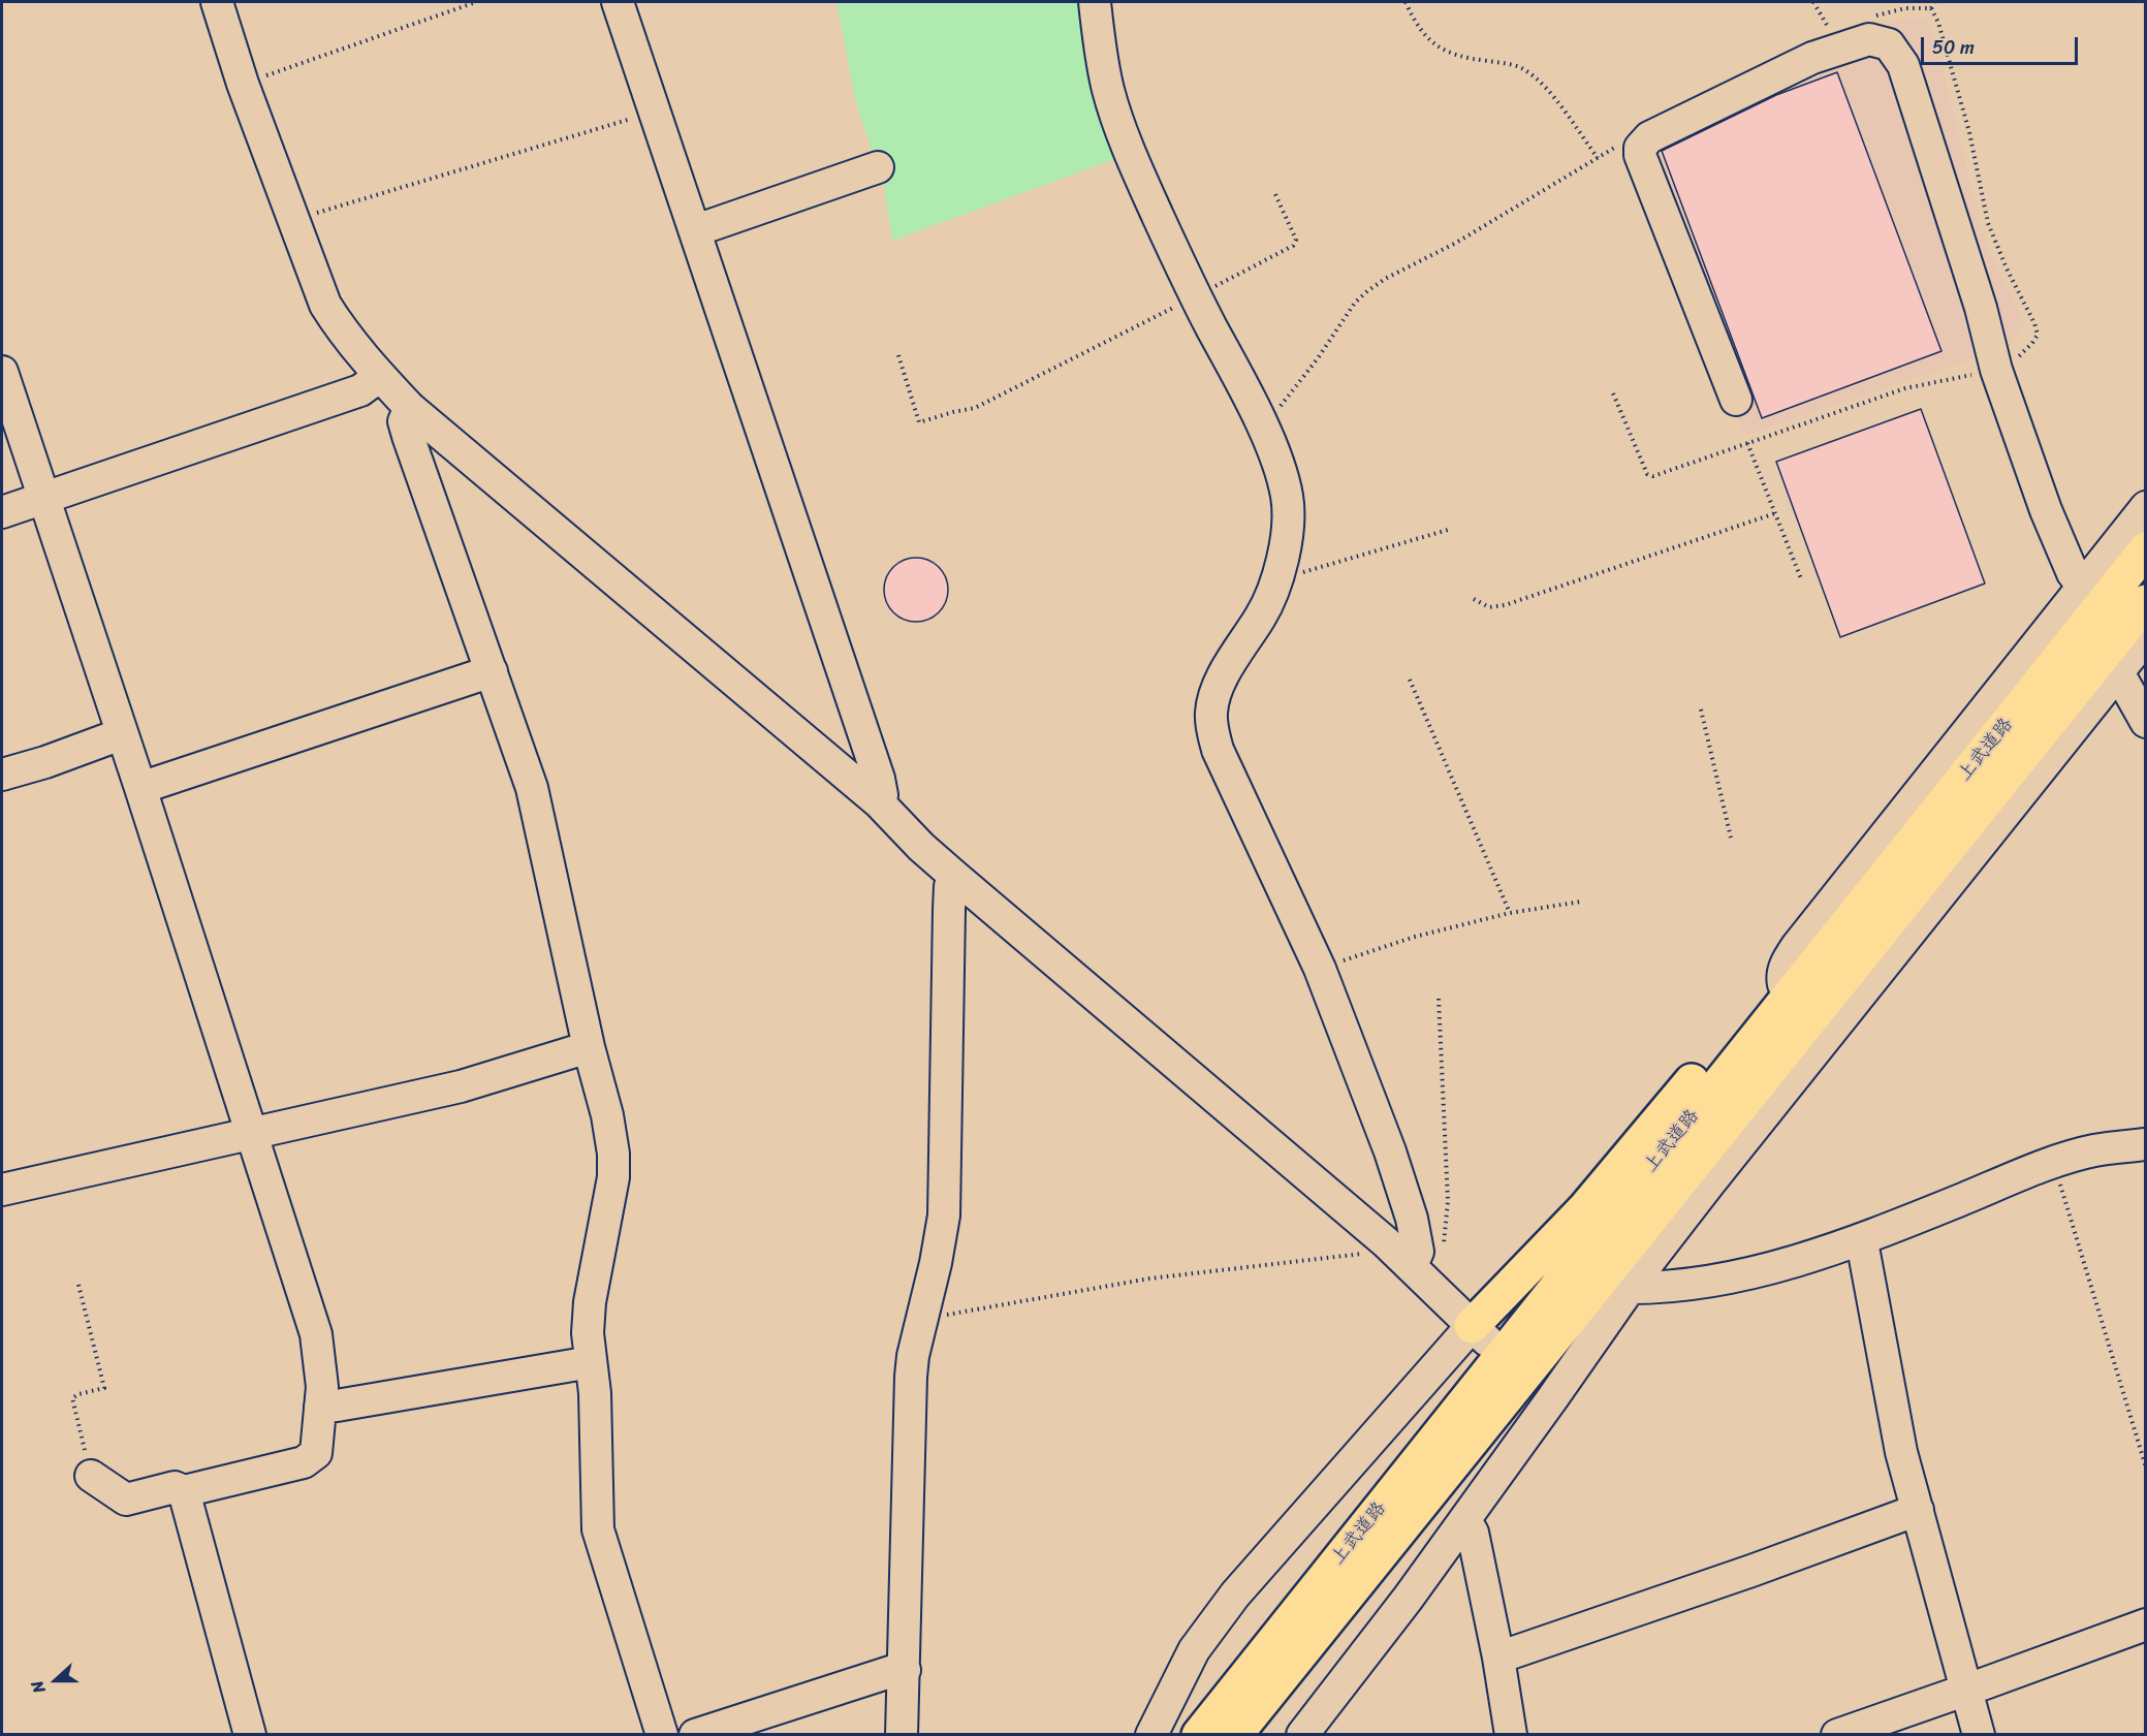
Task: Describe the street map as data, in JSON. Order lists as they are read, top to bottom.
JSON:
{
  "streets": {
    "highway": ["上武道路"]
  },
  "scale_bar": "50 m",
  "north": "left"
}
